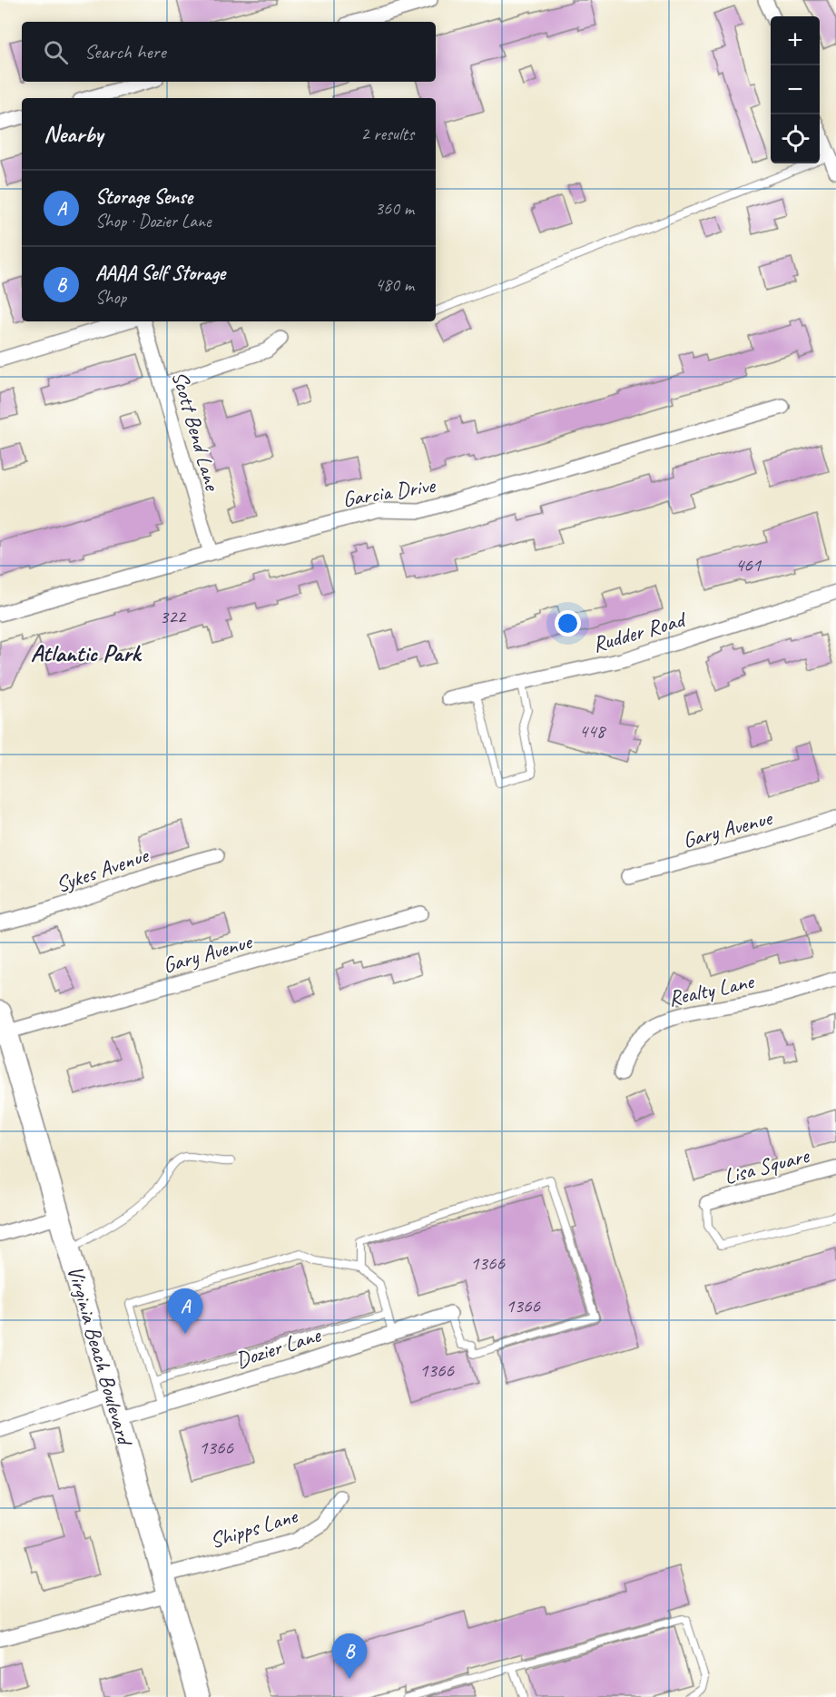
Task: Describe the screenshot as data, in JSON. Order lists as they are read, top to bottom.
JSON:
{
  "streets": {
    "main road": ["Virginia Beach Boulevard"],
    "street": [
      "Scott Bend Lane",
      "Garcia Drive",
      "Rudder Road",
      "Gary Avenue",
      "Sykes Avenue",
      "Realty Lane",
      "Lisa Square",
      "Dozier Lane",
      "Shipps Lane"
    ]
  },
  "crossings": [
    ["Scott Bend Lane", "Garcia Drive"],
    ["Gary Avenue", "Virginia Beach Boulevard"],
    ["Dozier Lane", "Virginia Beach Boulevard"],
    ["Virginia Beach Boulevard", "Shipps Lane"]
  ],
  "districts": ["Atlantic Park"],
  "house_numbers": [
    "461",
    "322",
    "448",
    "1366",
    "1366",
    "1366",
    "1366"
  ],
  "page": {
    "map_buttons": ["+", "−"],
    "search": "Search here",
    "heading": ["Nearby", "2 results"],
    "list": [
      {
        "mark": "A",
        "name": "Storage Sense",
        "note": "Shop · Dozier Lane",
        "value": "360 m"
      },
      {
        "mark": "B",
        "name": "AAAA Self Storage",
        "note": "Shop",
        "value": "480 m"
      }
    ],
    "pins": ["A", "B"]
  }
}
